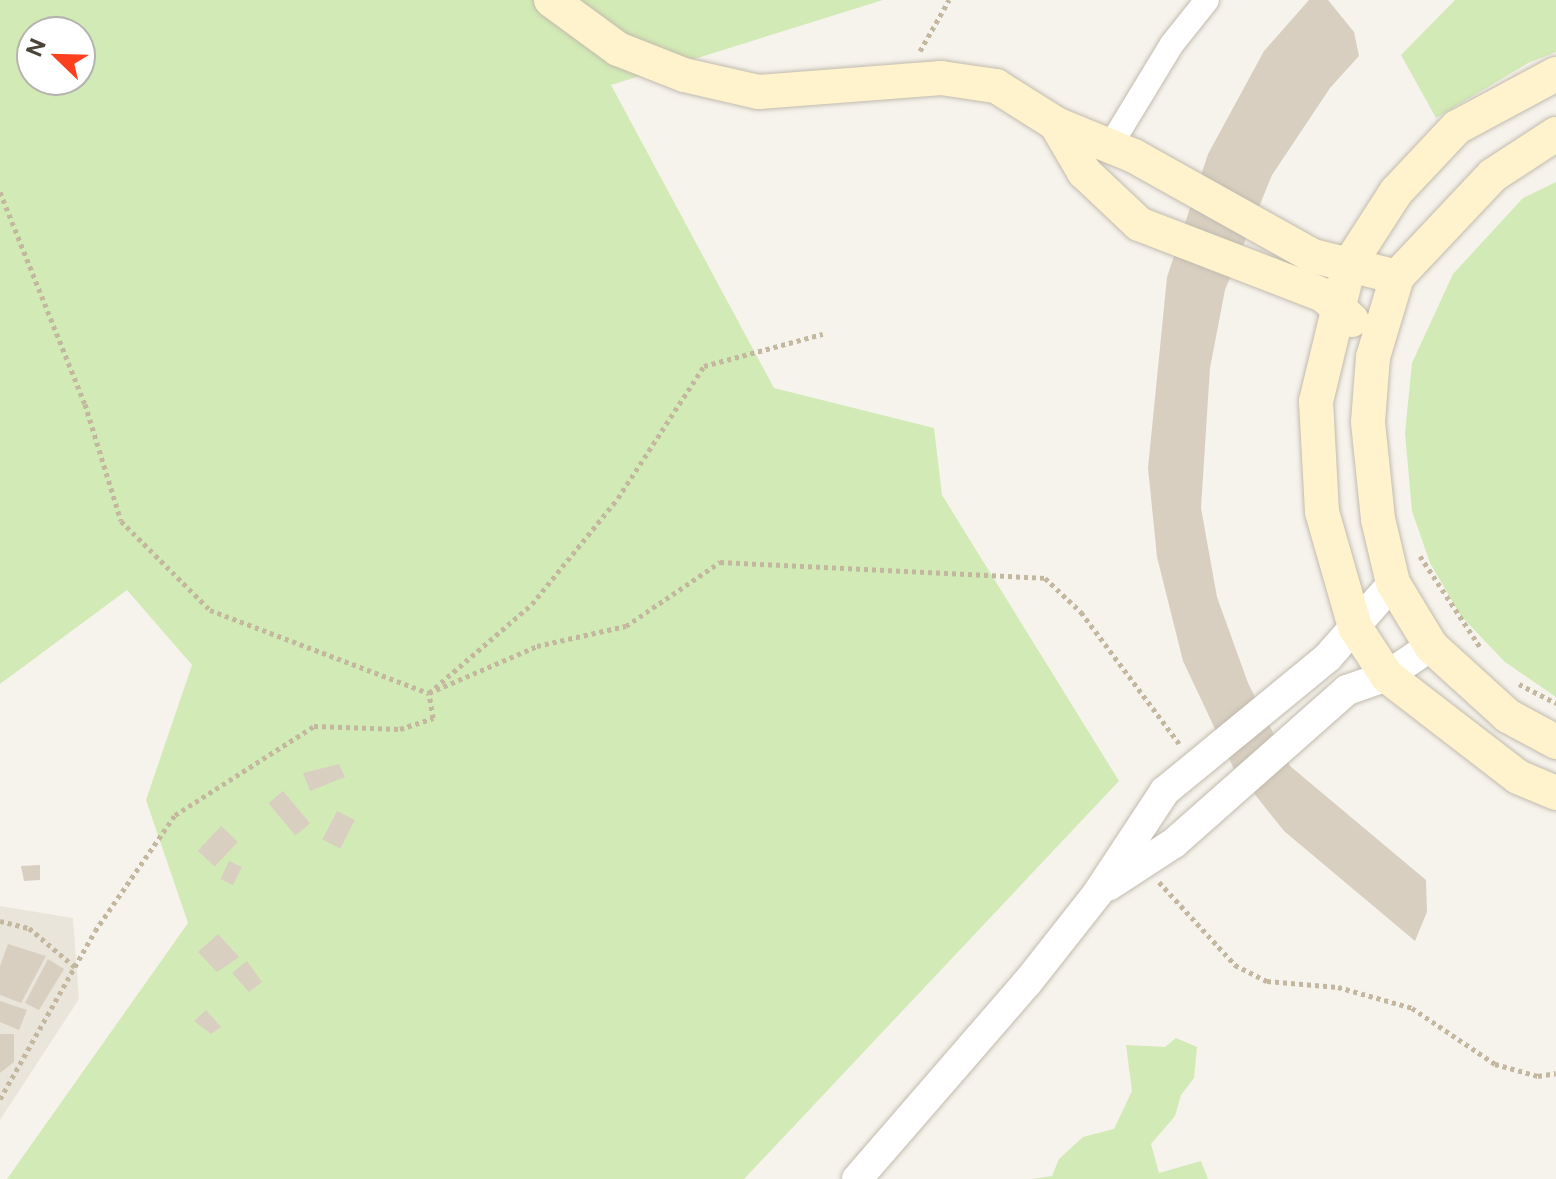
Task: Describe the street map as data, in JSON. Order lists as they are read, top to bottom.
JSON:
{
  "north": "top left"
}
